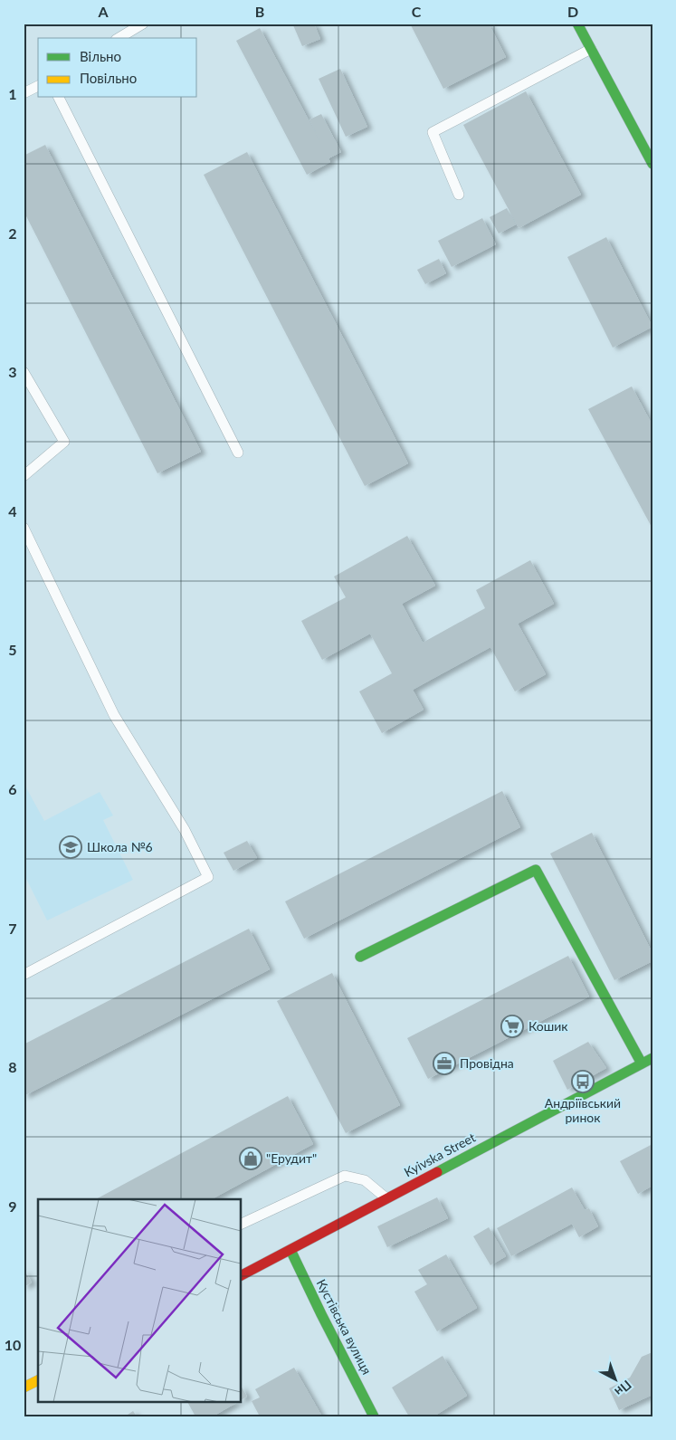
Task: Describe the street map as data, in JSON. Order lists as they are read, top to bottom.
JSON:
{
  "streets": {
    "street": ["Kyivska Street", "Кустівська вулиця"]
  },
  "crossings": [
    ["Kyivska Street", "Кустівська вулиця"]
  ],
  "places": {
    "school or university": ["Школа №6"],
    "supermarket": ["Кошик"],
    "office": ["Провідна"],
    "bus stop": ["Андріївський ринок"],
    "shop": ["\"Ерудит\""]
  },
  "legend": ["Вільно", "Повільно"],
  "north": "bottom right",
  "grid": {
    "columns": [
      "A",
      "B",
      "C",
      "D"
    ],
    "rows": [
      "1",
      "2",
      "3",
      "4",
      "5",
      "6",
      "7",
      "8",
      "9",
      "10"
    ]
  }
}
